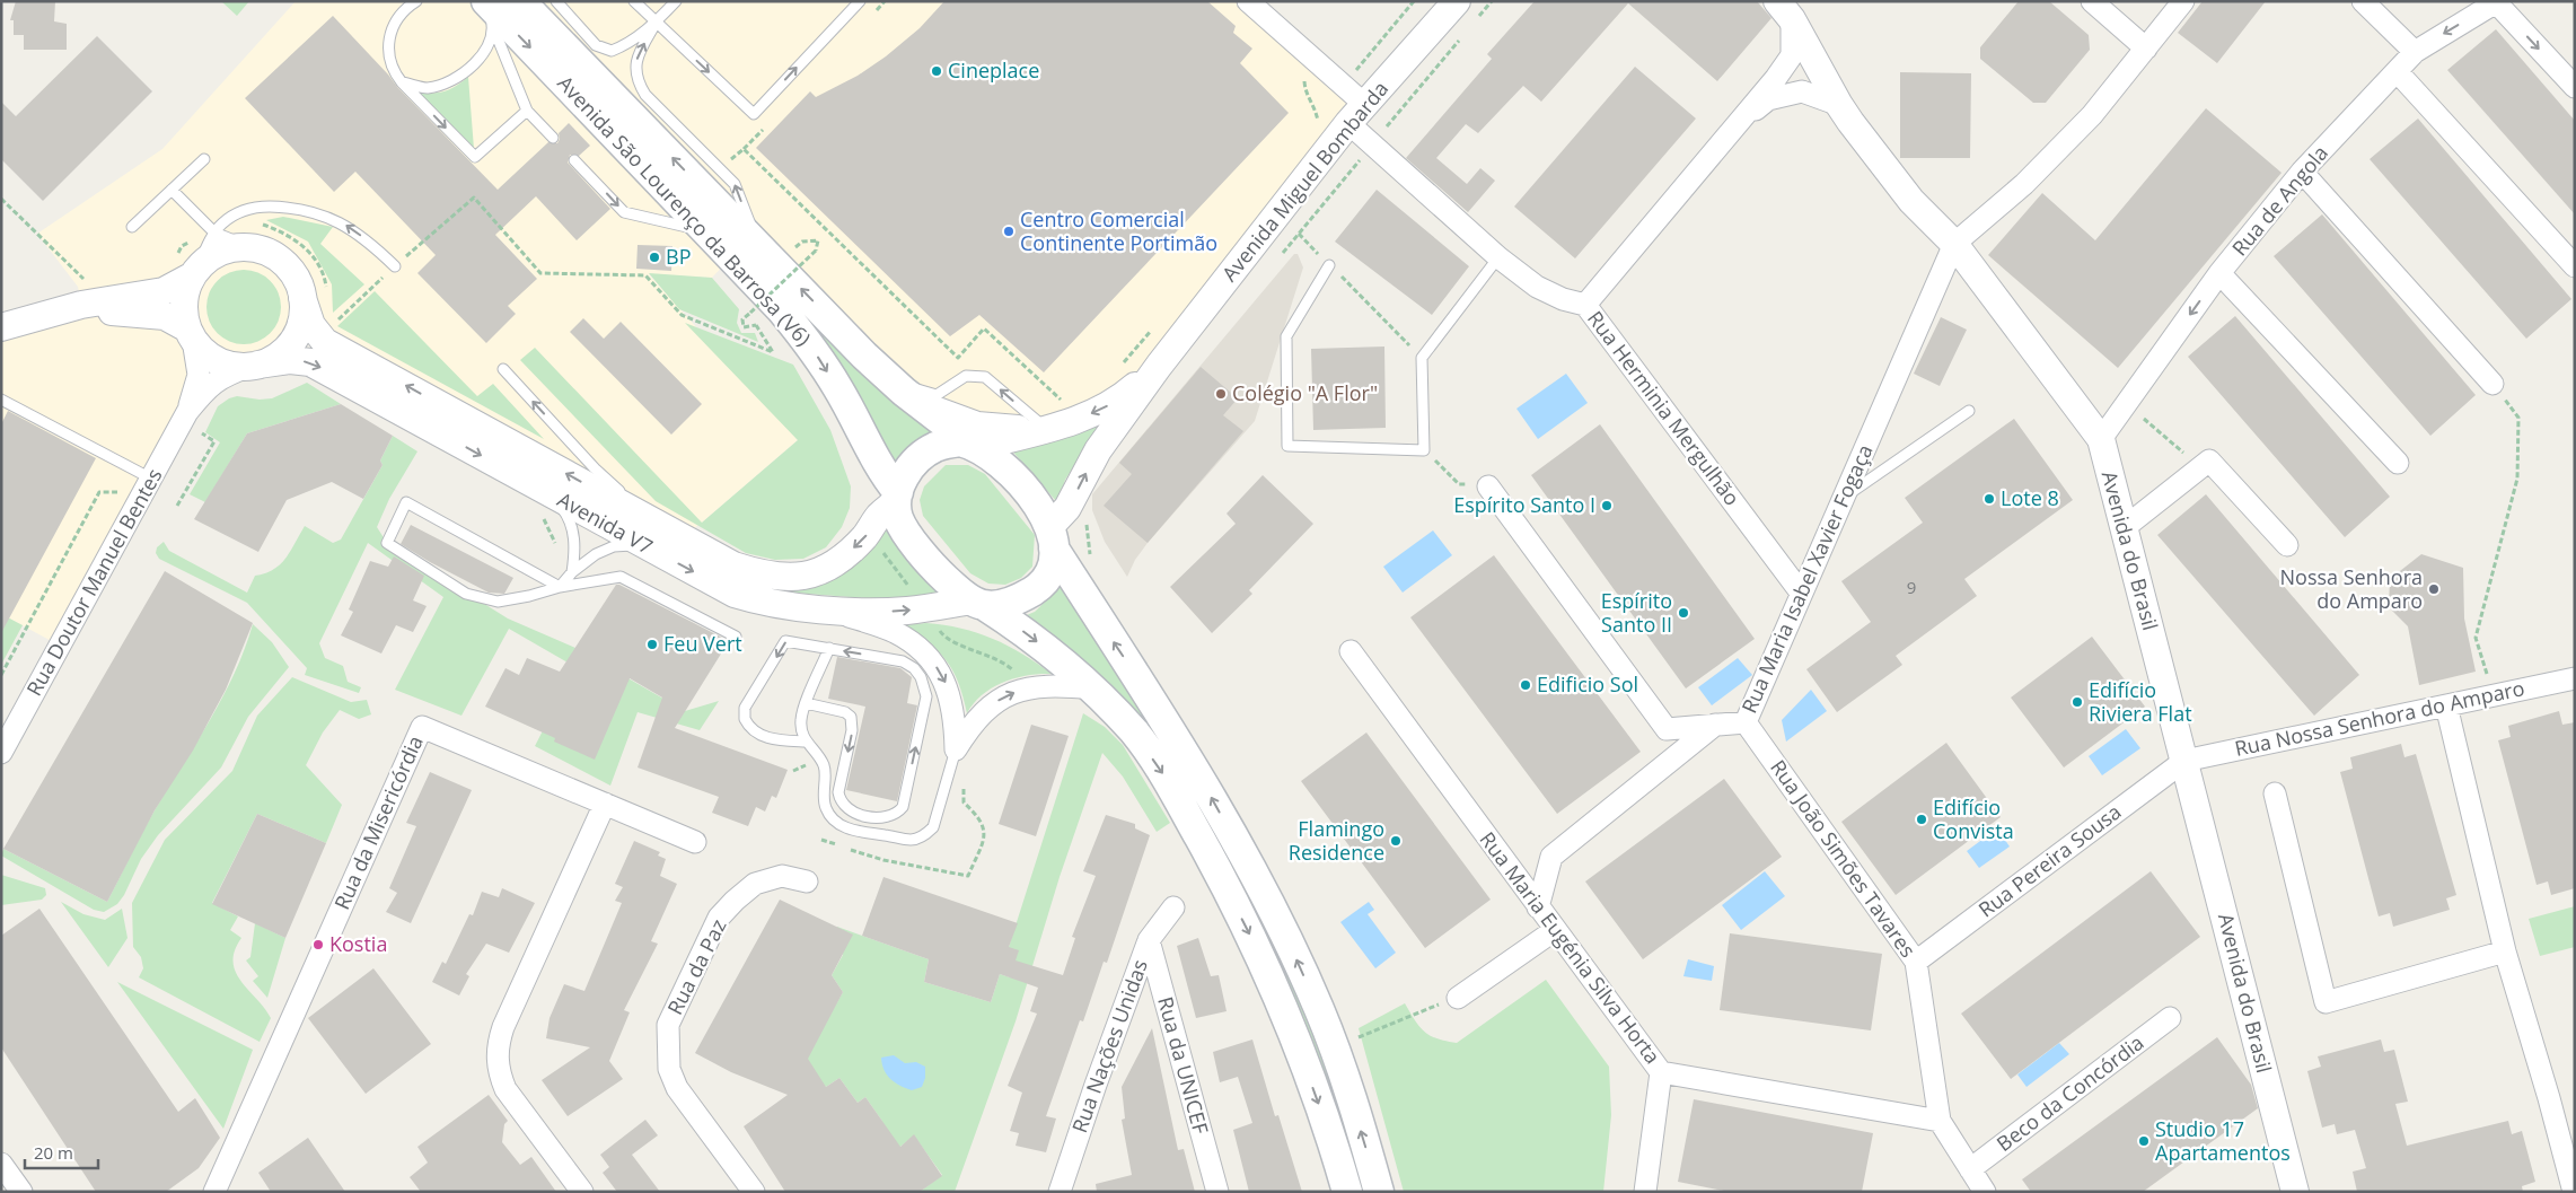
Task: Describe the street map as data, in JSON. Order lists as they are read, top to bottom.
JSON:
{
  "streets": {
    "main road": ["Avenida São Lourenço da Barrosa (V6)"],
    "street": [
      "Avenida Miguel Bombarda",
      "Rua de Angola",
      "Rua Herminia Mergulhão",
      "Avenida V7",
      "Avenida do Brasil",
      "Rua Maria Isabel Xavier Fogaça",
      "Rua Doutor Manuel Bentes",
      "Rua Nossa Senhora do Amparo",
      "Rua da Misericórdia",
      "Rua João Simões Tavares",
      "Rua Pereira Sousa",
      "Rua Maria Eugénia Silva Horta",
      "Rua da Paz",
      "Rua Nações Unidas",
      "Rua da UNICEF",
      "Beco da Concórdia"
    ]
  },
  "crossings": [
    ["Avenida Miguel Bombarda", "Rua Herminia Mergulhão"],
    ["Rua de Angola", "Avenida do Brasil"],
    ["Avenida São Lourenço da Barrosa (V6)", "Avenida V7"],
    ["Rua Herminia Mergulhão", "Rua Maria Isabel Xavier Fogaça"],
    ["Avenida do Brasil", "Rua Maria Isabel Xavier Fogaça"],
    ["Avenida do Brasil", "Rua Nossa Senhora do Amparo"],
    ["Avenida do Brasil", "Rua Pereira Sousa"],
    ["Rua Maria Isabel Xavier Fogaça", "Rua João Simões Tavares"],
    ["Rua Nossa Senhora do Amparo", "Rua Pereira Sousa"],
    ["Rua João Simões Tavares", "Rua Pereira Sousa"],
    ["Rua João Simões Tavares", "Rua Maria Eugénia Silva Horta"],
    ["Rua João Simões Tavares", "Beco da Concórdia"],
    ["Rua Nações Unidas", "Rua da UNICEF"]
  ],
  "one_way": ["Rua de Angola"],
  "places": [
    "Cineplace",
    "Centro Comercial Continente Portimão",
    "BP",
    "Colégio \"A Flor\"",
    "Lote 8",
    "Espírito Santo I",
    "Nossa Senhora do Amparo",
    "Espírito Santo II",
    "Feu Vert",
    "Edificio Sol",
    "Edifício Riviera Flat",
    "Edifício Convista",
    "Flamingo Residence",
    "Kostia",
    "Studio 17 Apartamentos"
  ],
  "house_numbers": ["9"],
  "scale_bar": "20 m"
}
